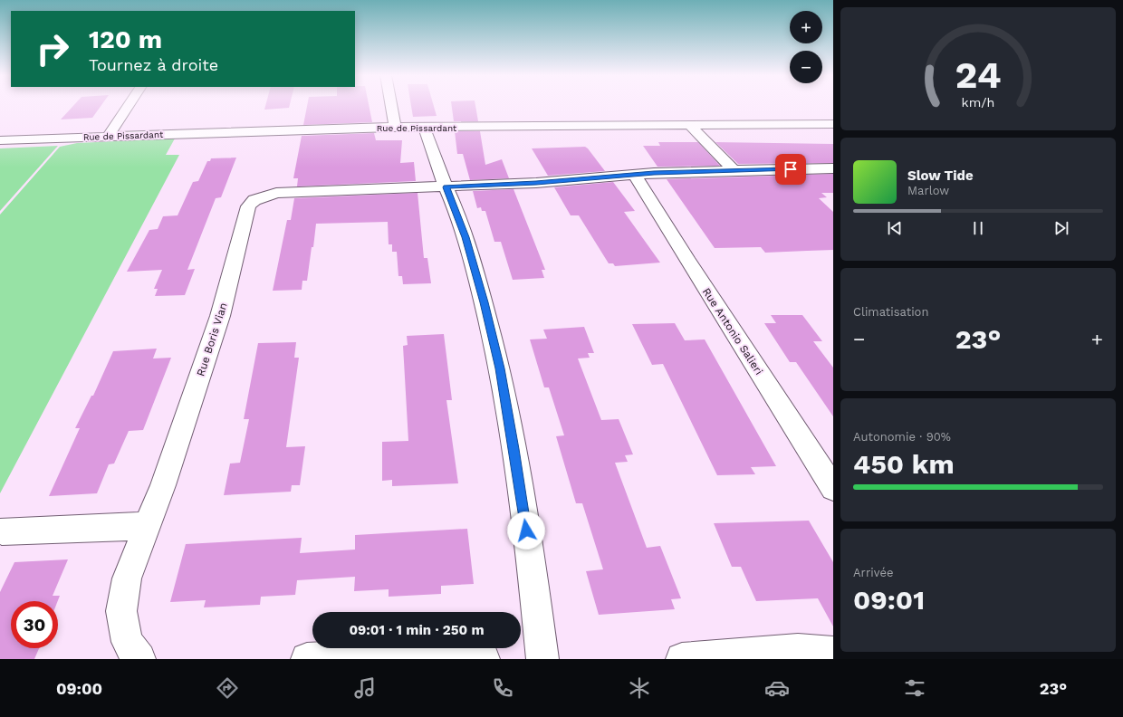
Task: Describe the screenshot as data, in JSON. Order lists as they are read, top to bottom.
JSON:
{
  "streets": {
    "street": ["Rue de Pissardant", "Rue Antonio Salieri", "Rue Boris Vian"]
  },
  "crossings": [
    ["Rue Antonio Salieri", "Rue Boris Vian"]
  ],
  "page": {
    "map_buttons": ["+", "−"],
    "turn": ["120 m", "Tournez à droite"],
    "song": ["Slow Tide", "Marlow"],
    "tile": [
      "Climatisation",
      ["Autonomie · 90%", "450 km"],
      ["Arrivée", "09:01"]
    ],
    "heat": ["−", "23°", "+"],
    "limit": "30",
    "trip": "09:01 · 1 min · 250 m",
    "tabs": ["09:00", "23°"],
    "gauge": ["24", "km/h"]
  }
}
